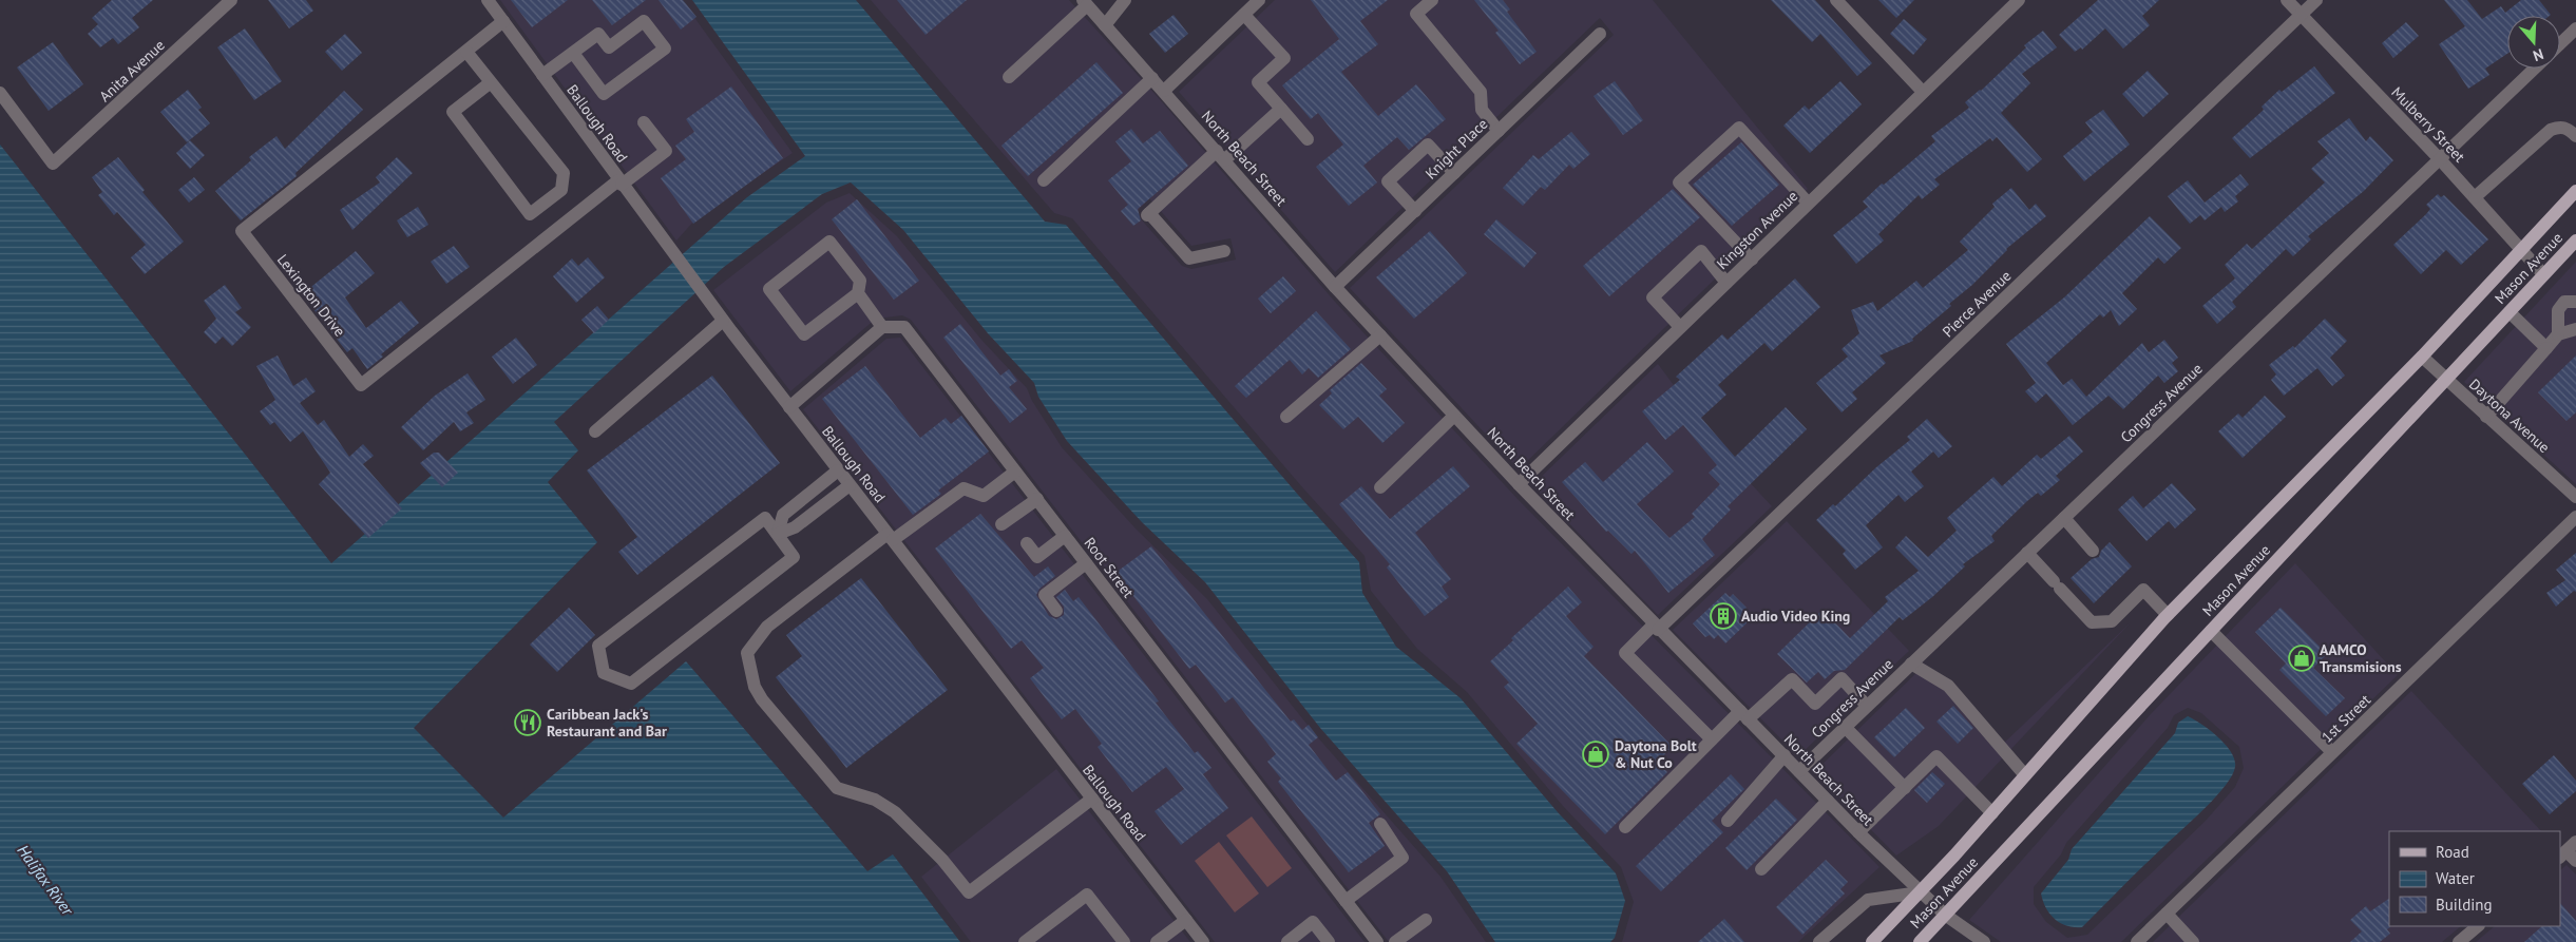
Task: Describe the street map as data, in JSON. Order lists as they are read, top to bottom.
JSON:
{
  "streets": {
    "main road": ["Mason Avenue"],
    "street": [
      "Anita Avenue",
      "Ballough Road",
      "Mulberry Street",
      "Knight Place",
      "North Beach Street",
      "Kingston Avenue",
      "Lexington Drive",
      "Pierce Avenue",
      "Congress Avenue",
      "Daytona Avenue",
      "Root Street",
      "1st Street"
    ]
  },
  "crossings": [
    ["Ballough Road", "Lexington Drive"],
    ["Mulberry Street", "Mason Avenue"],
    ["Mulberry Street", "Pierce Avenue"],
    ["Mulberry Street", "Congress Avenue"],
    ["Knight Place", "North Beach Street"],
    ["North Beach Street", "Kingston Avenue"],
    ["North Beach Street", "Mason Avenue"],
    ["North Beach Street", "Pierce Avenue"],
    ["North Beach Street", "Congress Avenue"],
    ["Mason Avenue", "Daytona Avenue"]
  ],
  "water": ["Halifax River"],
  "places": {
    "building": ["Audio Video King"],
    "shop": ["AAMCO Transmisions", "Daytona Bolt & Nut Co"],
    "restaurant": ["Caribbean Jack's Restaurant and Bar"]
  },
  "legend": ["Road", "Water", "Building"],
  "north": "bottom"
}
